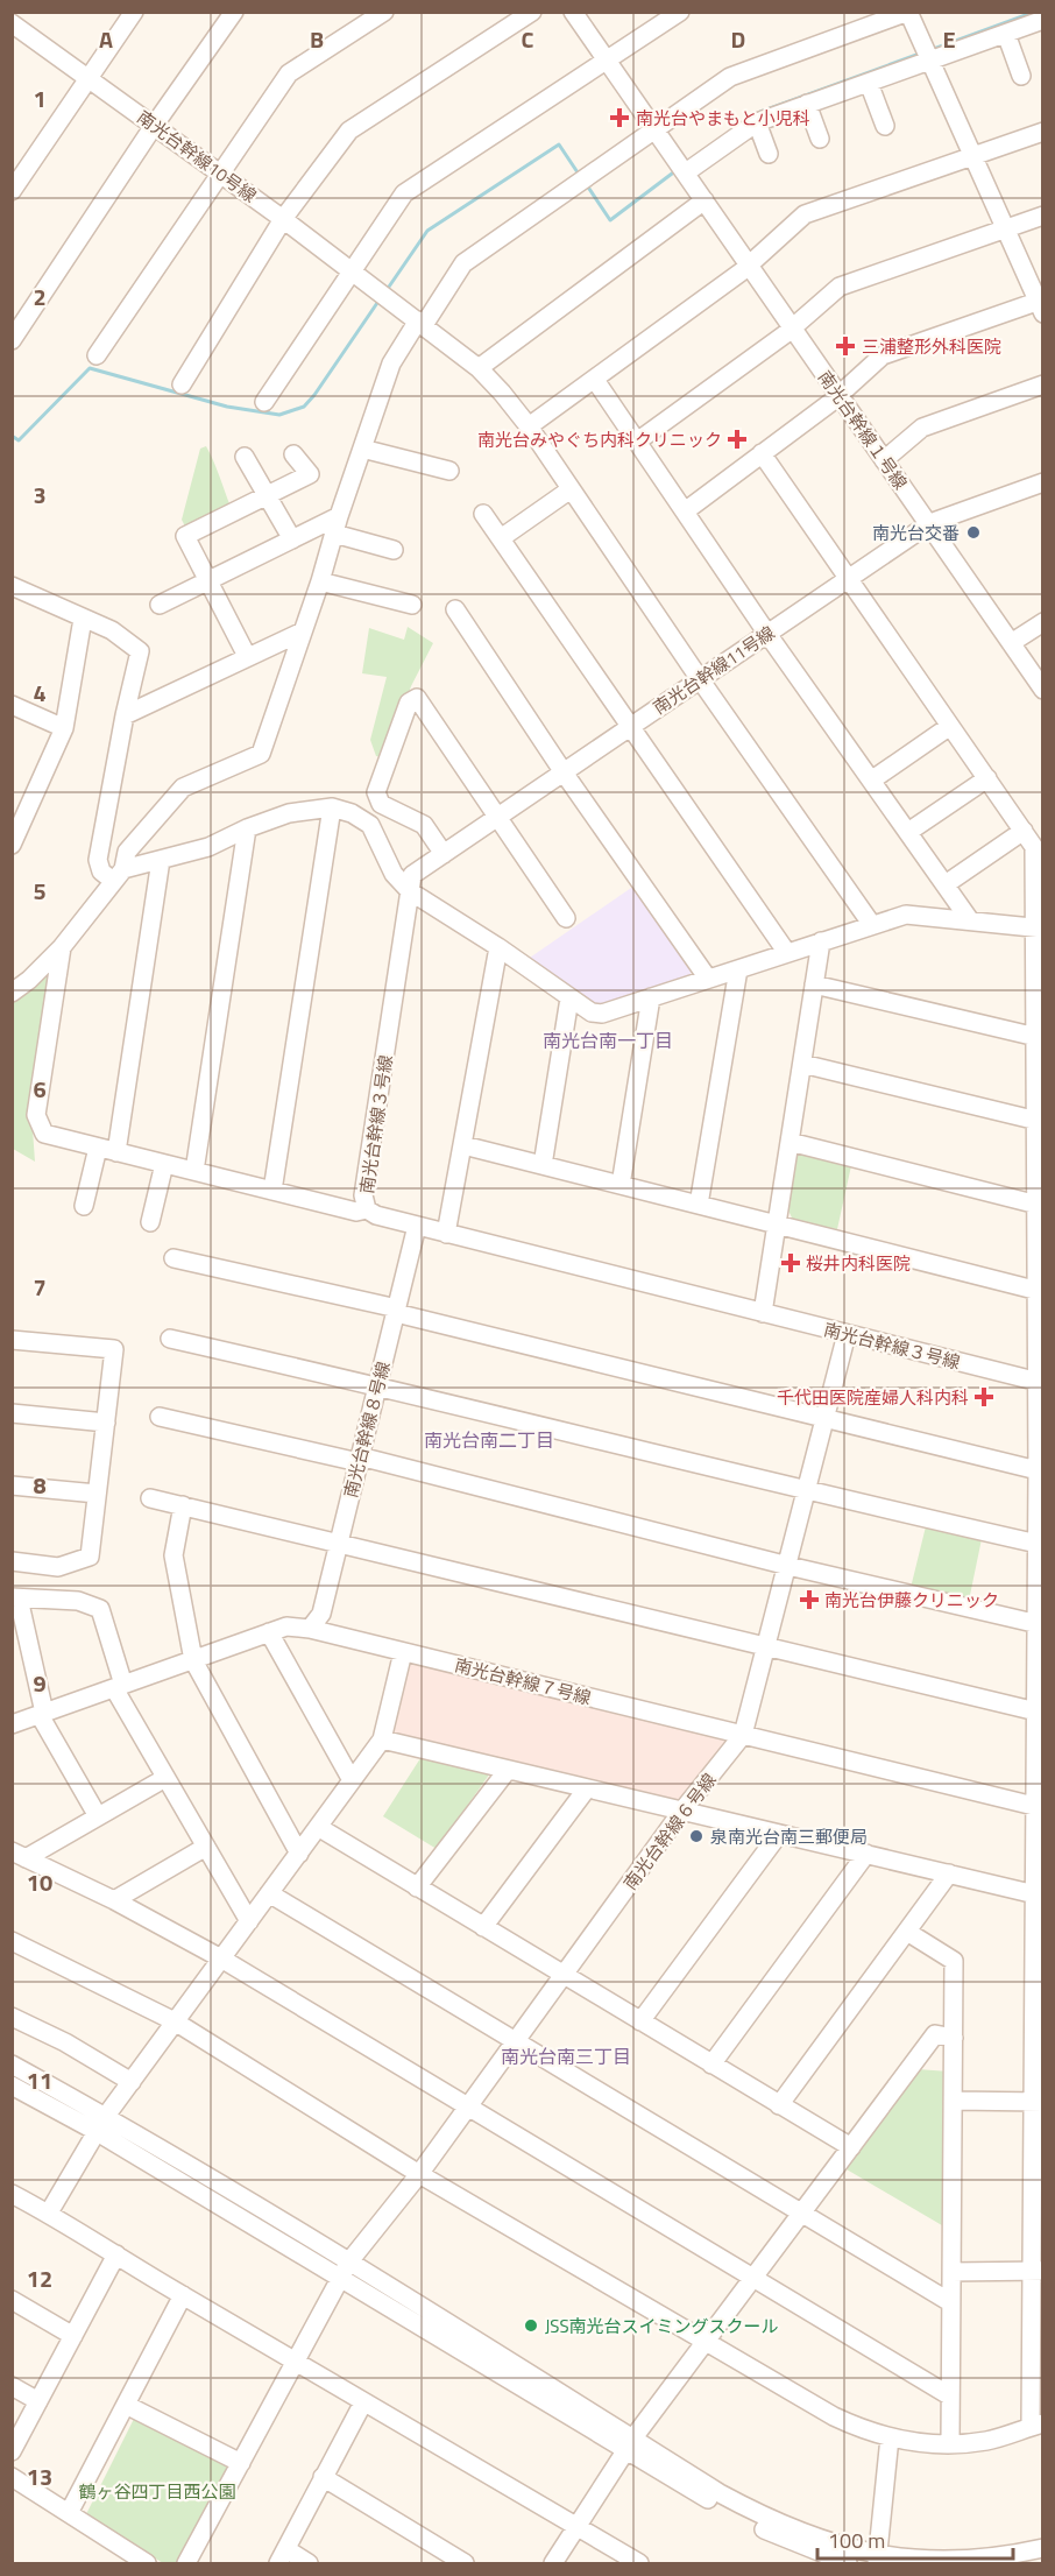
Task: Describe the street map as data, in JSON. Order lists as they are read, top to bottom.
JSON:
{
  "streets": {
    "street": [
      "南光台幹線10号線",
      "南光台幹線１号線",
      "南光台幹線11号線",
      "南光台幹線３号線",
      "南光台幹線８号線",
      "南光台幹線７号線",
      "南光台幹線６号線"
    ]
  },
  "crossings": [
    ["南光台幹線10号線", "南光台幹線11号線"],
    ["南光台幹線１号線", "南光台幹線11号線"],
    ["南光台幹線11号線", "南光台幹線３号線"],
    ["南光台幹線３号線", "南光台幹線８号線"],
    ["南光台幹線３号線", "南光台幹線６号線"],
    ["南光台幹線８号線", "南光台幹線７号線"],
    ["南光台幹線７号線", "南光台幹線６号線"]
  ],
  "districts": ["南光台南一丁目", "南光台南二丁目", "南光台南三丁目"],
  "parks": ["鶴ヶ谷四丁目西公園"],
  "places": {
    "health": [
      "南光台やまもと小児科",
      "三浦整形外科医院",
      "南光台みやぐち内科クリニック",
      "桜井内科医院",
      "千代田医院産婦人科内科",
      "南光台伊藤クリニック"
    ],
    "other": ["南光台交番", "泉南光台南三郵便局", "JSS南光台スイミングスクール"]
  },
  "scale_bar": "100 m",
  "grid": {
    "columns": [
      "A",
      "B",
      "C",
      "D",
      "E"
    ],
    "rows": [
      "1",
      "2",
      "3",
      "4",
      "5",
      "6",
      "7",
      "8",
      "9",
      "10",
      "11",
      "12",
      "13"
    ]
  }
}
